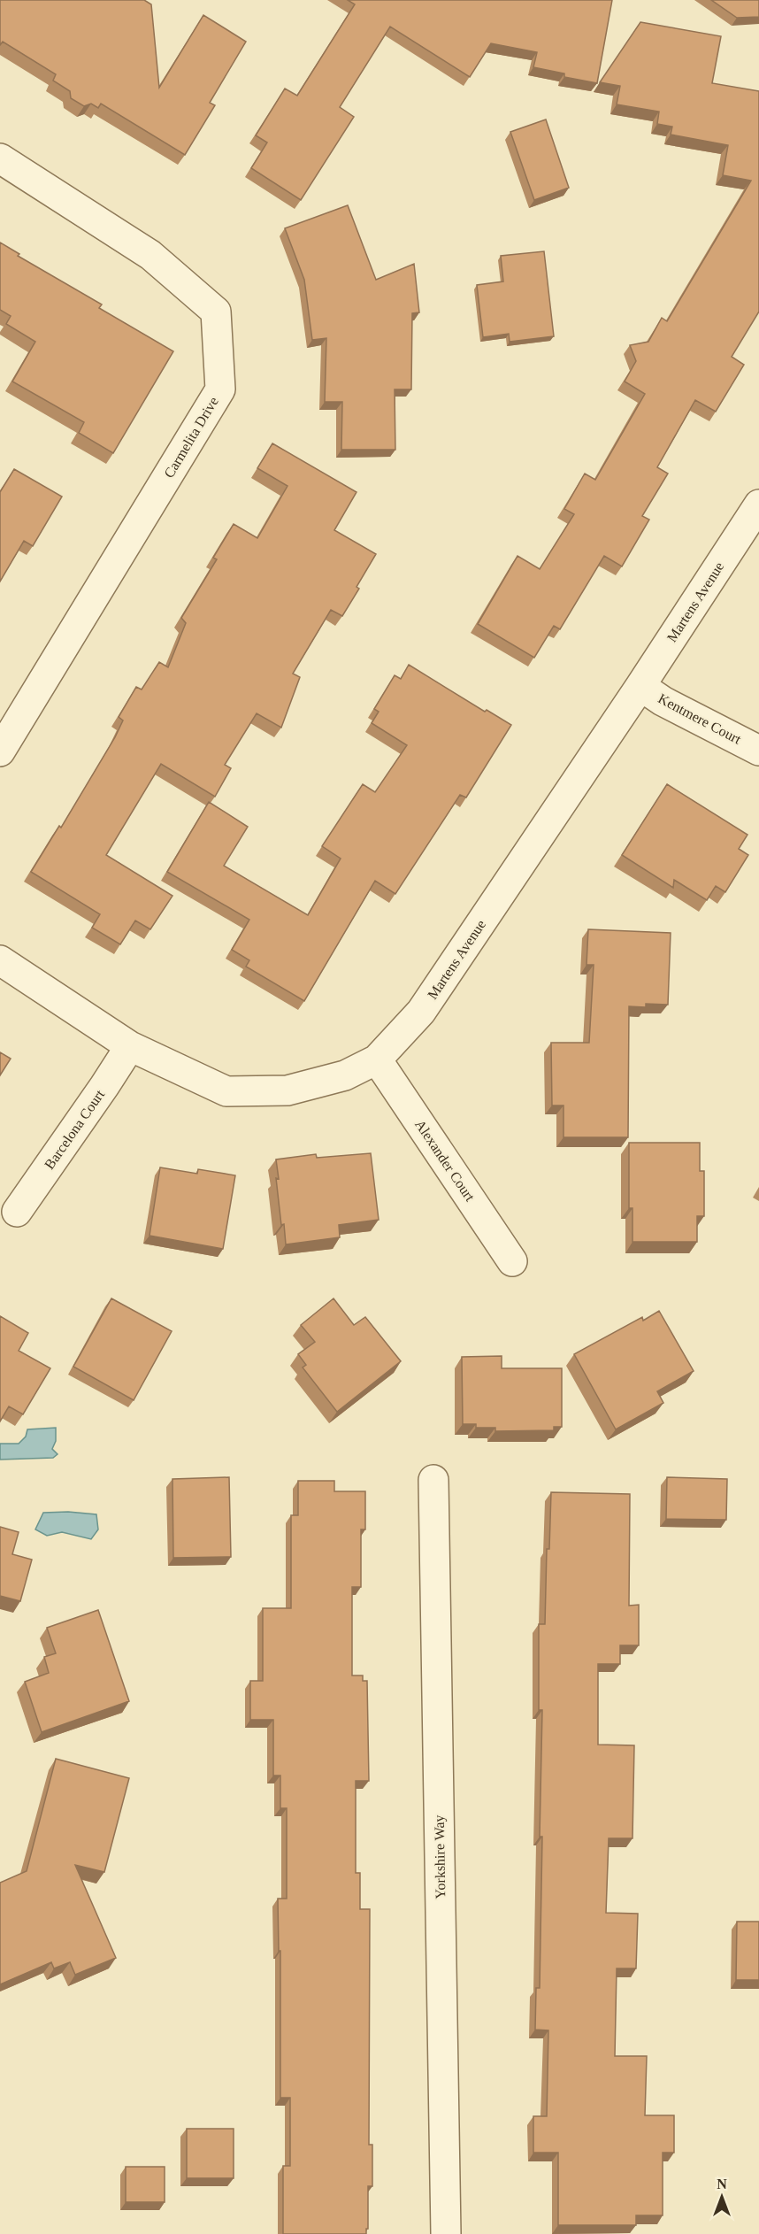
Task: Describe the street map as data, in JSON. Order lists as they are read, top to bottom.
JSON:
{
  "streets": {
    "street": [
      "Carmelita Drive",
      "Martens Avenue",
      "Kentmere Court",
      "Barcelona Court",
      "Alexander Court",
      "Yorkshire Way"
    ]
  },
  "crossings": [
    ["Martens Avenue", "Kentmere Court"],
    ["Martens Avenue", "Barcelona Court"],
    ["Martens Avenue", "Alexander Court"]
  ],
  "north": "top"
}
